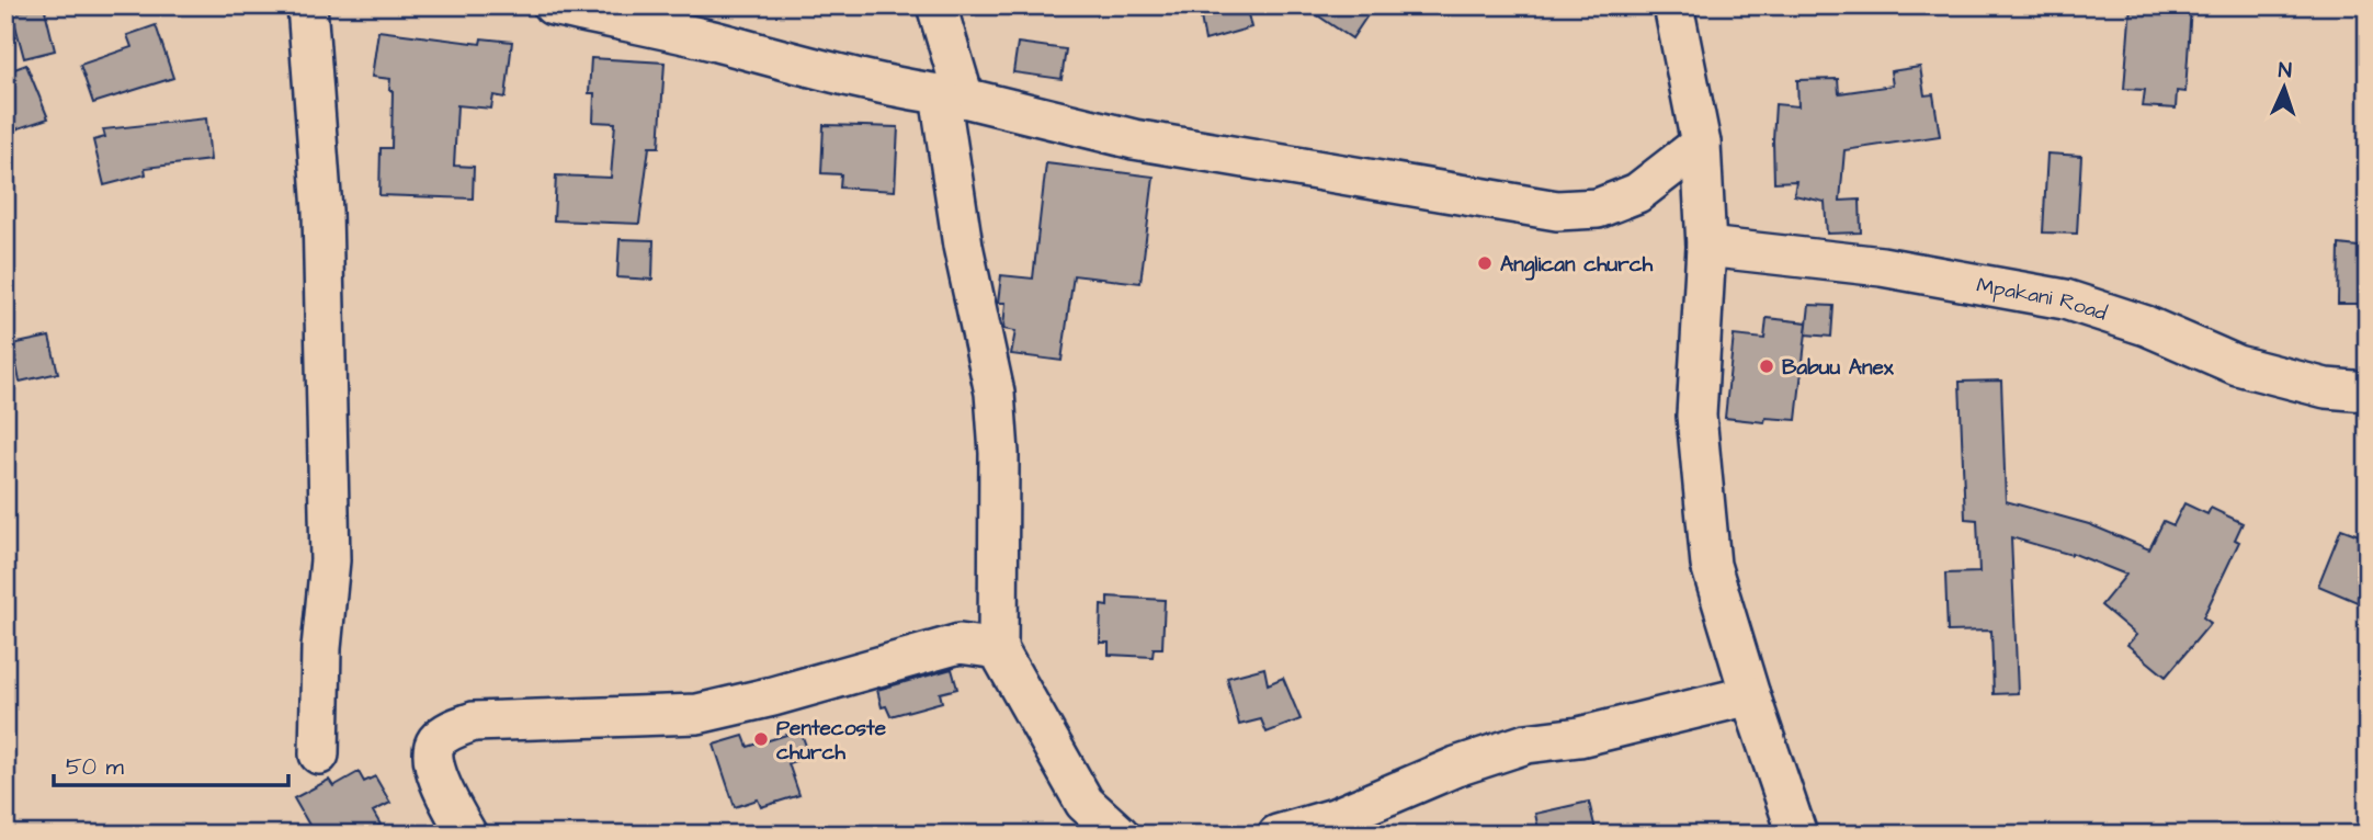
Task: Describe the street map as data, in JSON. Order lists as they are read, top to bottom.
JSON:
{
  "streets": {
    "street": ["Mpakani Road"]
  },
  "places": ["Anglican church", "Babuu Anex", "Pentecoste church"],
  "scale_bar": "50 m",
  "north": "top"
}
